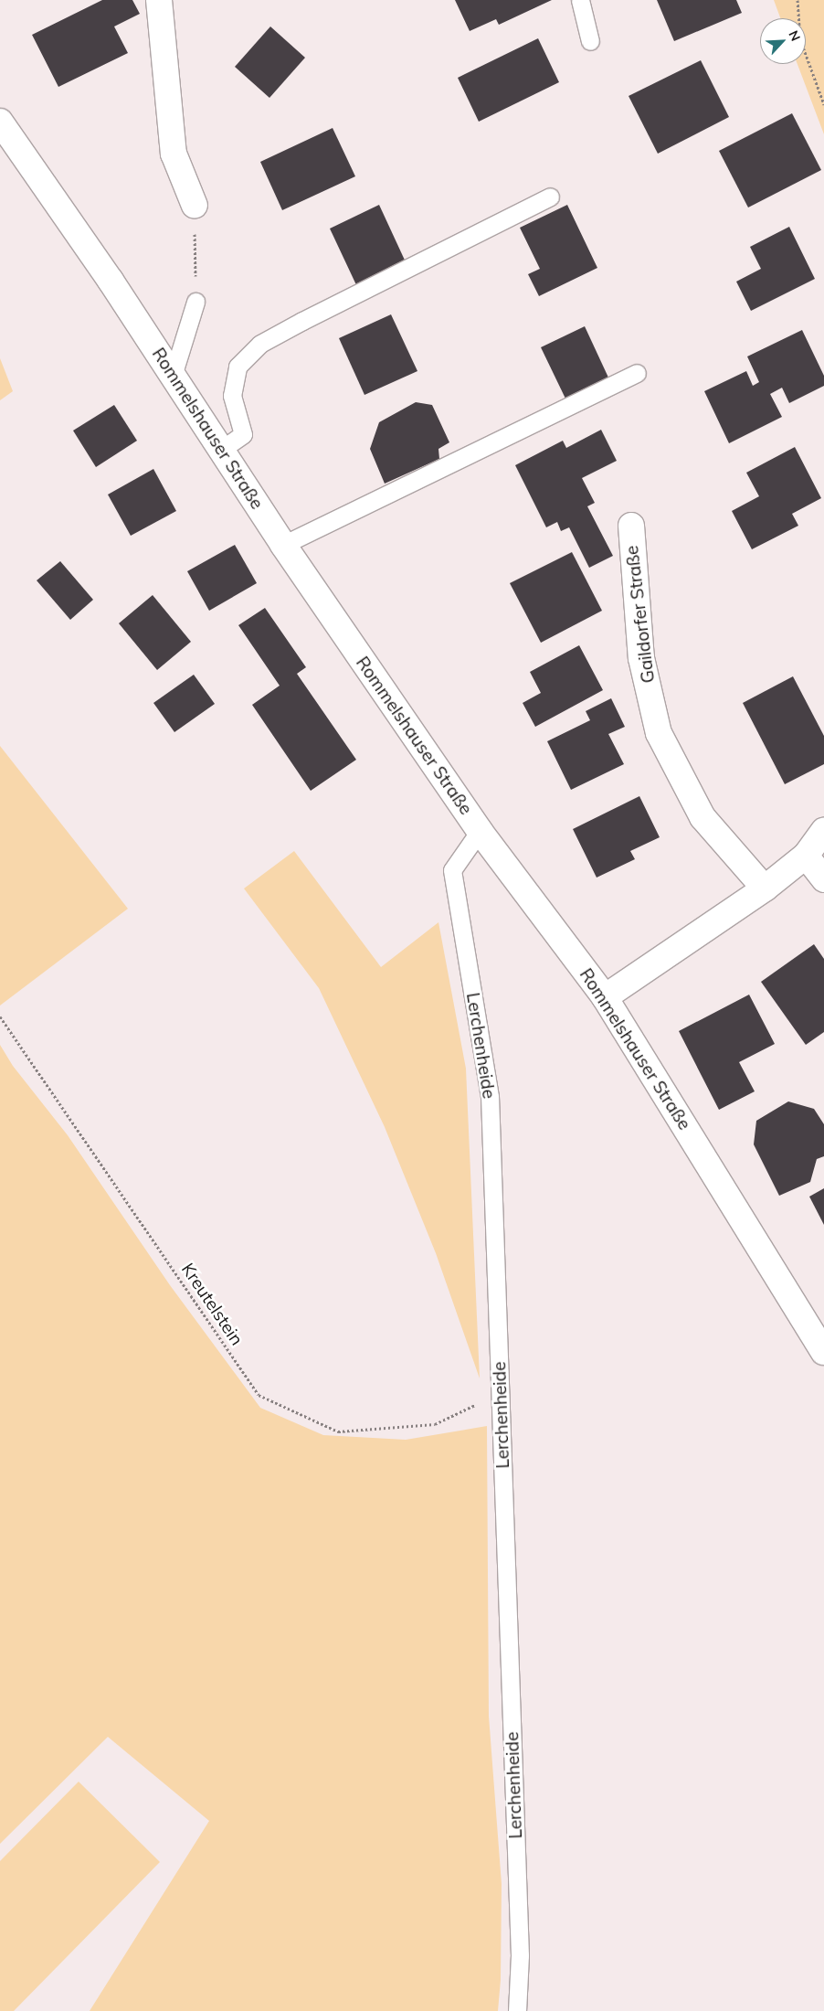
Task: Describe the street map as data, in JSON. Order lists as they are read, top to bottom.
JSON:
{
  "streets": {
    "street": ["Rommelshauser Straße", "Gaildorfer Straße"],
    "lane": ["Lerchenheide"],
    "path": ["Kreutelstein"]
  },
  "crossings": [
    ["Rommelshauser Straße", "Lerchenheide"],
    ["Lerchenheide", "Kreutelstein"]
  ],
  "north": "top right"
}
